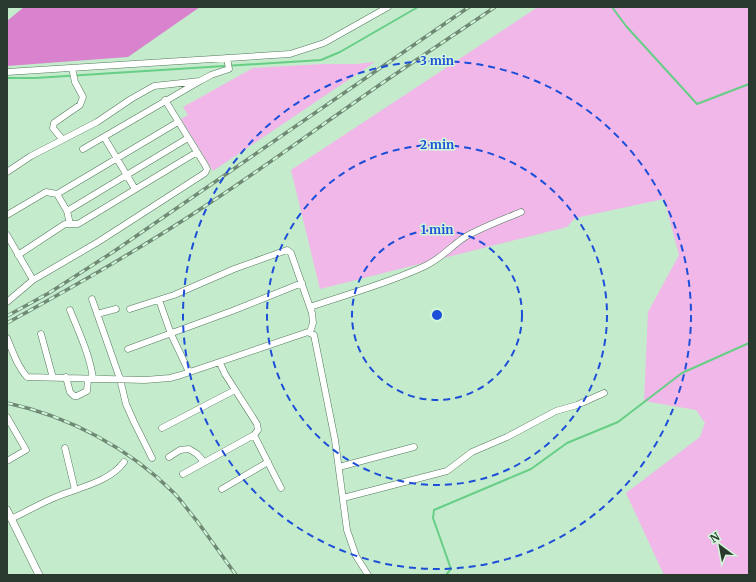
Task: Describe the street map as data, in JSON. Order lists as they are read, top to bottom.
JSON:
{
  "north": "top left",
  "rings": ["3 min", "2 min", "1 min"]
}
